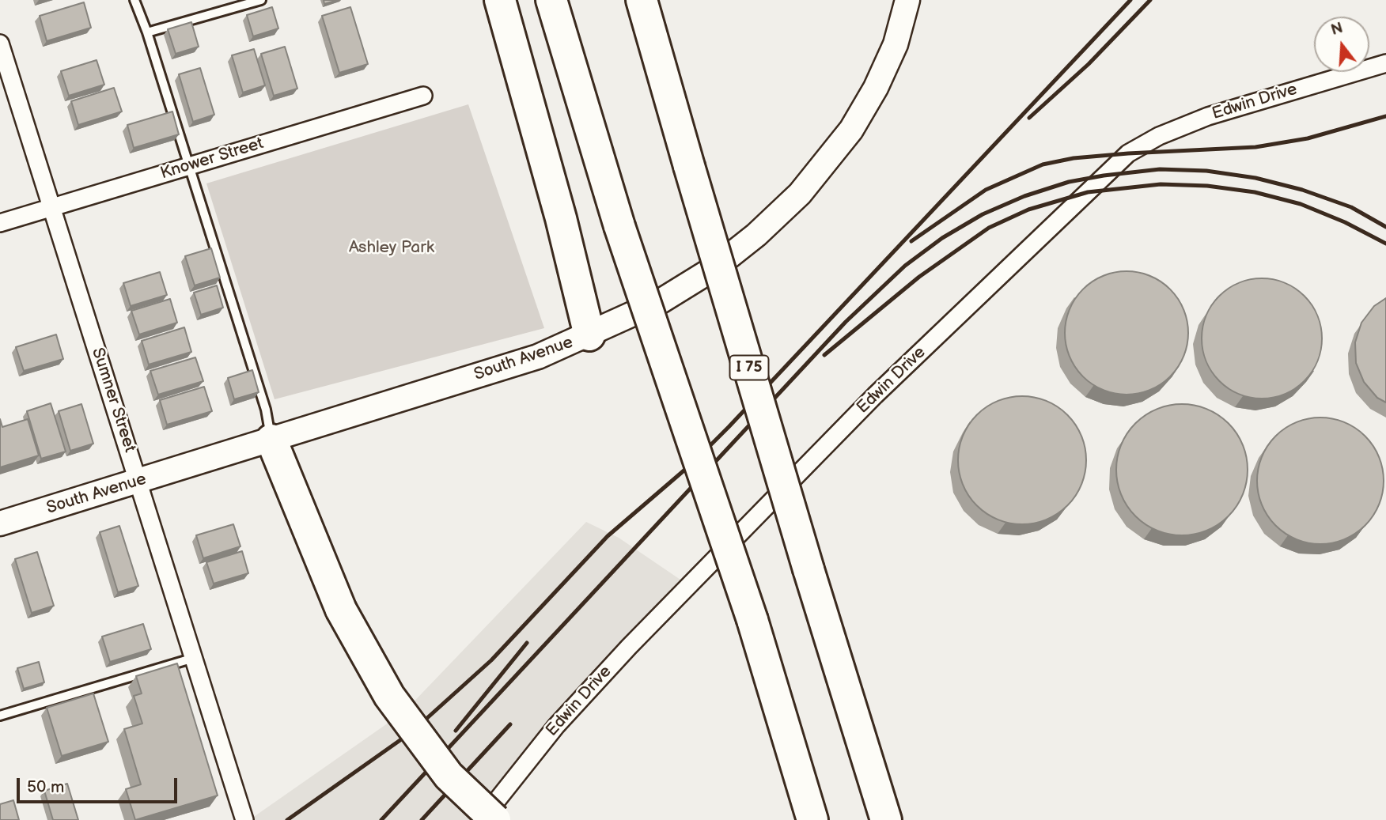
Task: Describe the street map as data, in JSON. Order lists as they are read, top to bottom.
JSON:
{
  "streets": {
    "highway": ["I 75"],
    "street": [
      "Edwin Drive",
      "Knower Street",
      "South Avenue",
      "Sumner Street"
    ]
  },
  "crossings": [
    ["Knower Street", "Sumner Street"],
    ["South Avenue", "Sumner Street"]
  ],
  "parks": ["Ashley Park"],
  "scale_bar": "50 m",
  "north": "top"
}
